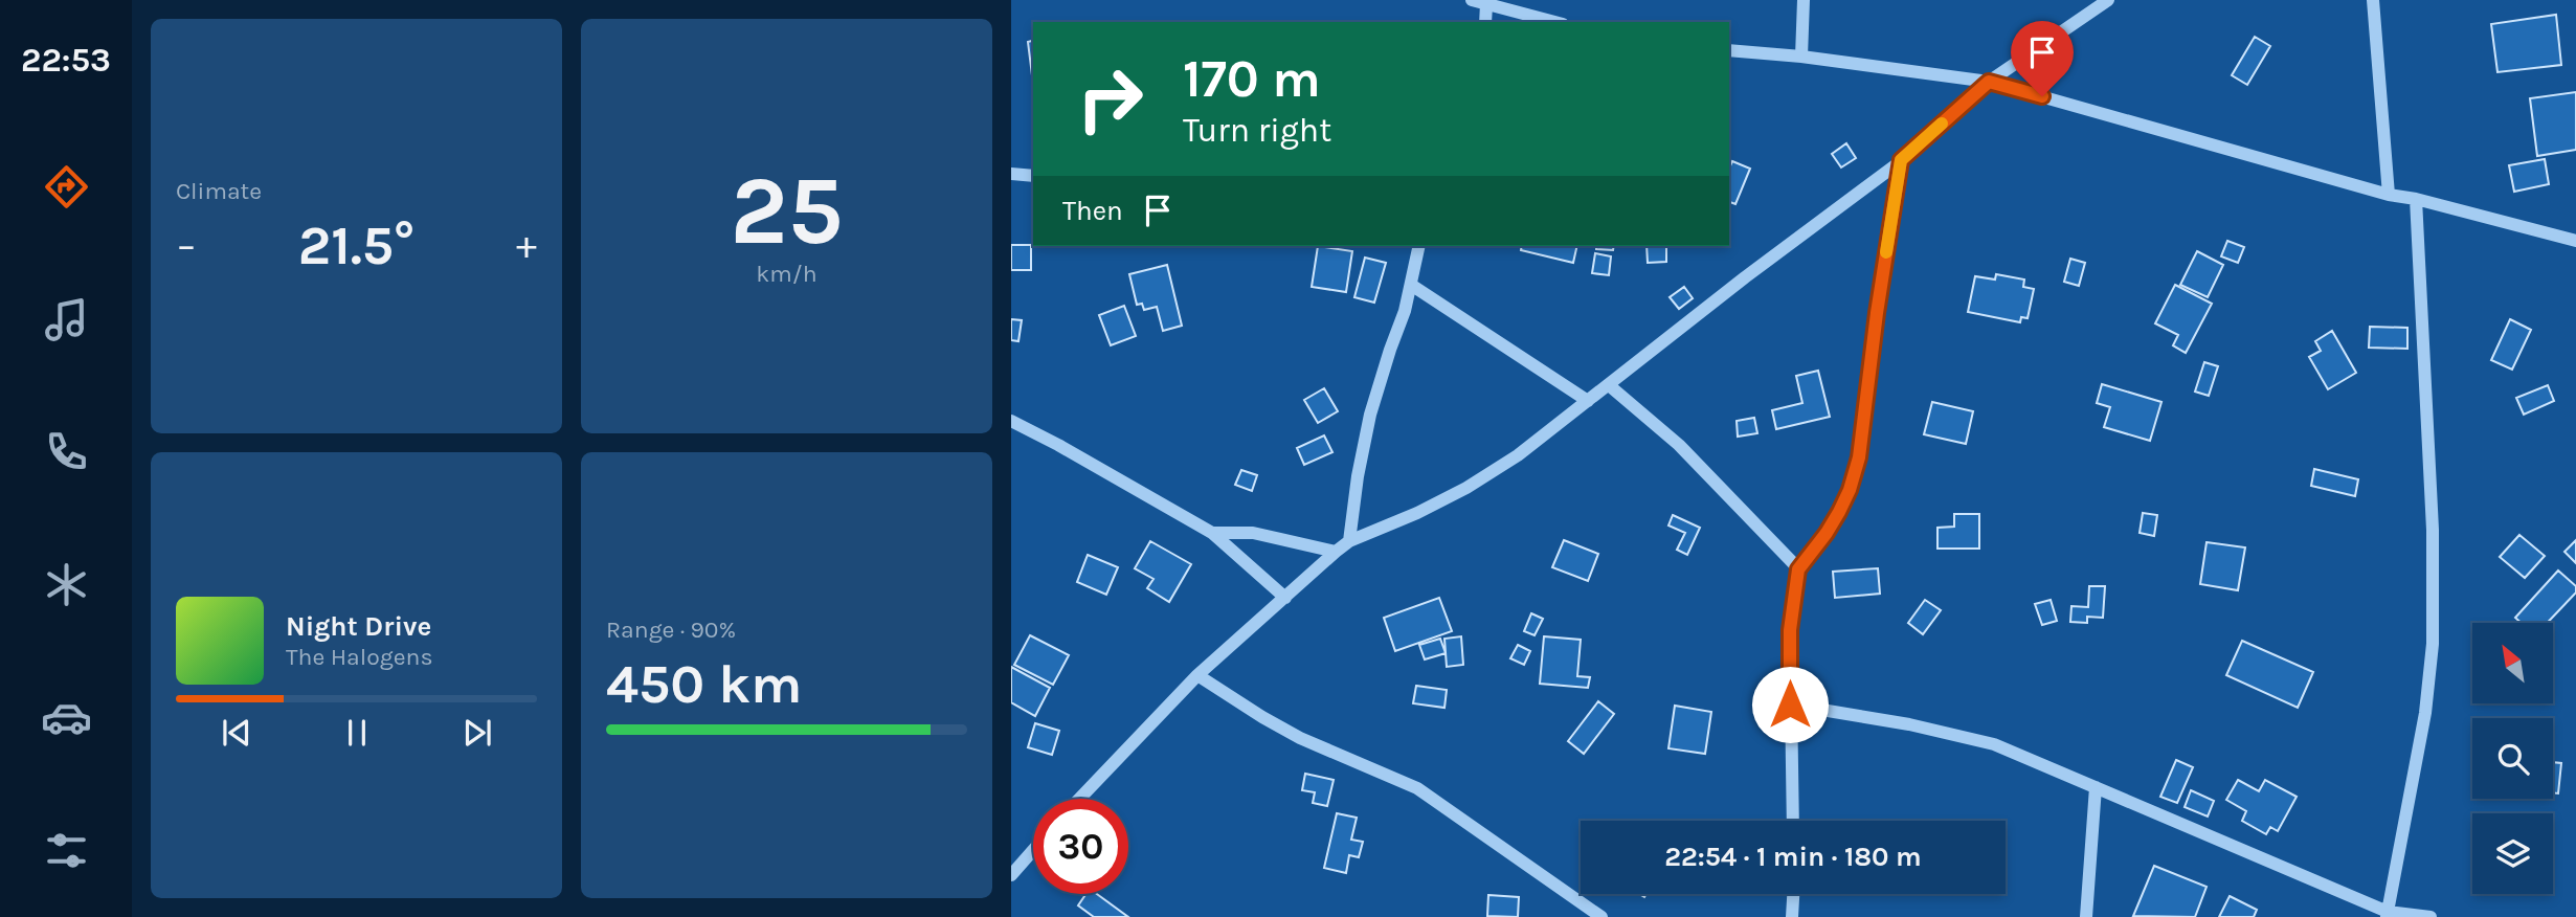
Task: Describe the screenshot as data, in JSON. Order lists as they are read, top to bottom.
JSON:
{
  "north": "top left",
  "page": {
    "tabs": "22:53",
    "tile": [
      "Climate",
      ["25", "km/h"],
      ["Range · 90%", "450 km"]
    ],
    "turn": ["170 m", "Turn right"],
    "then": "Then",
    "heat": ["−", "21.5°", "+"],
    "song": ["Night Drive", "The Halogens"],
    "limit": "30",
    "trip": "22:54 · 1 min · 180 m"
  }
}
